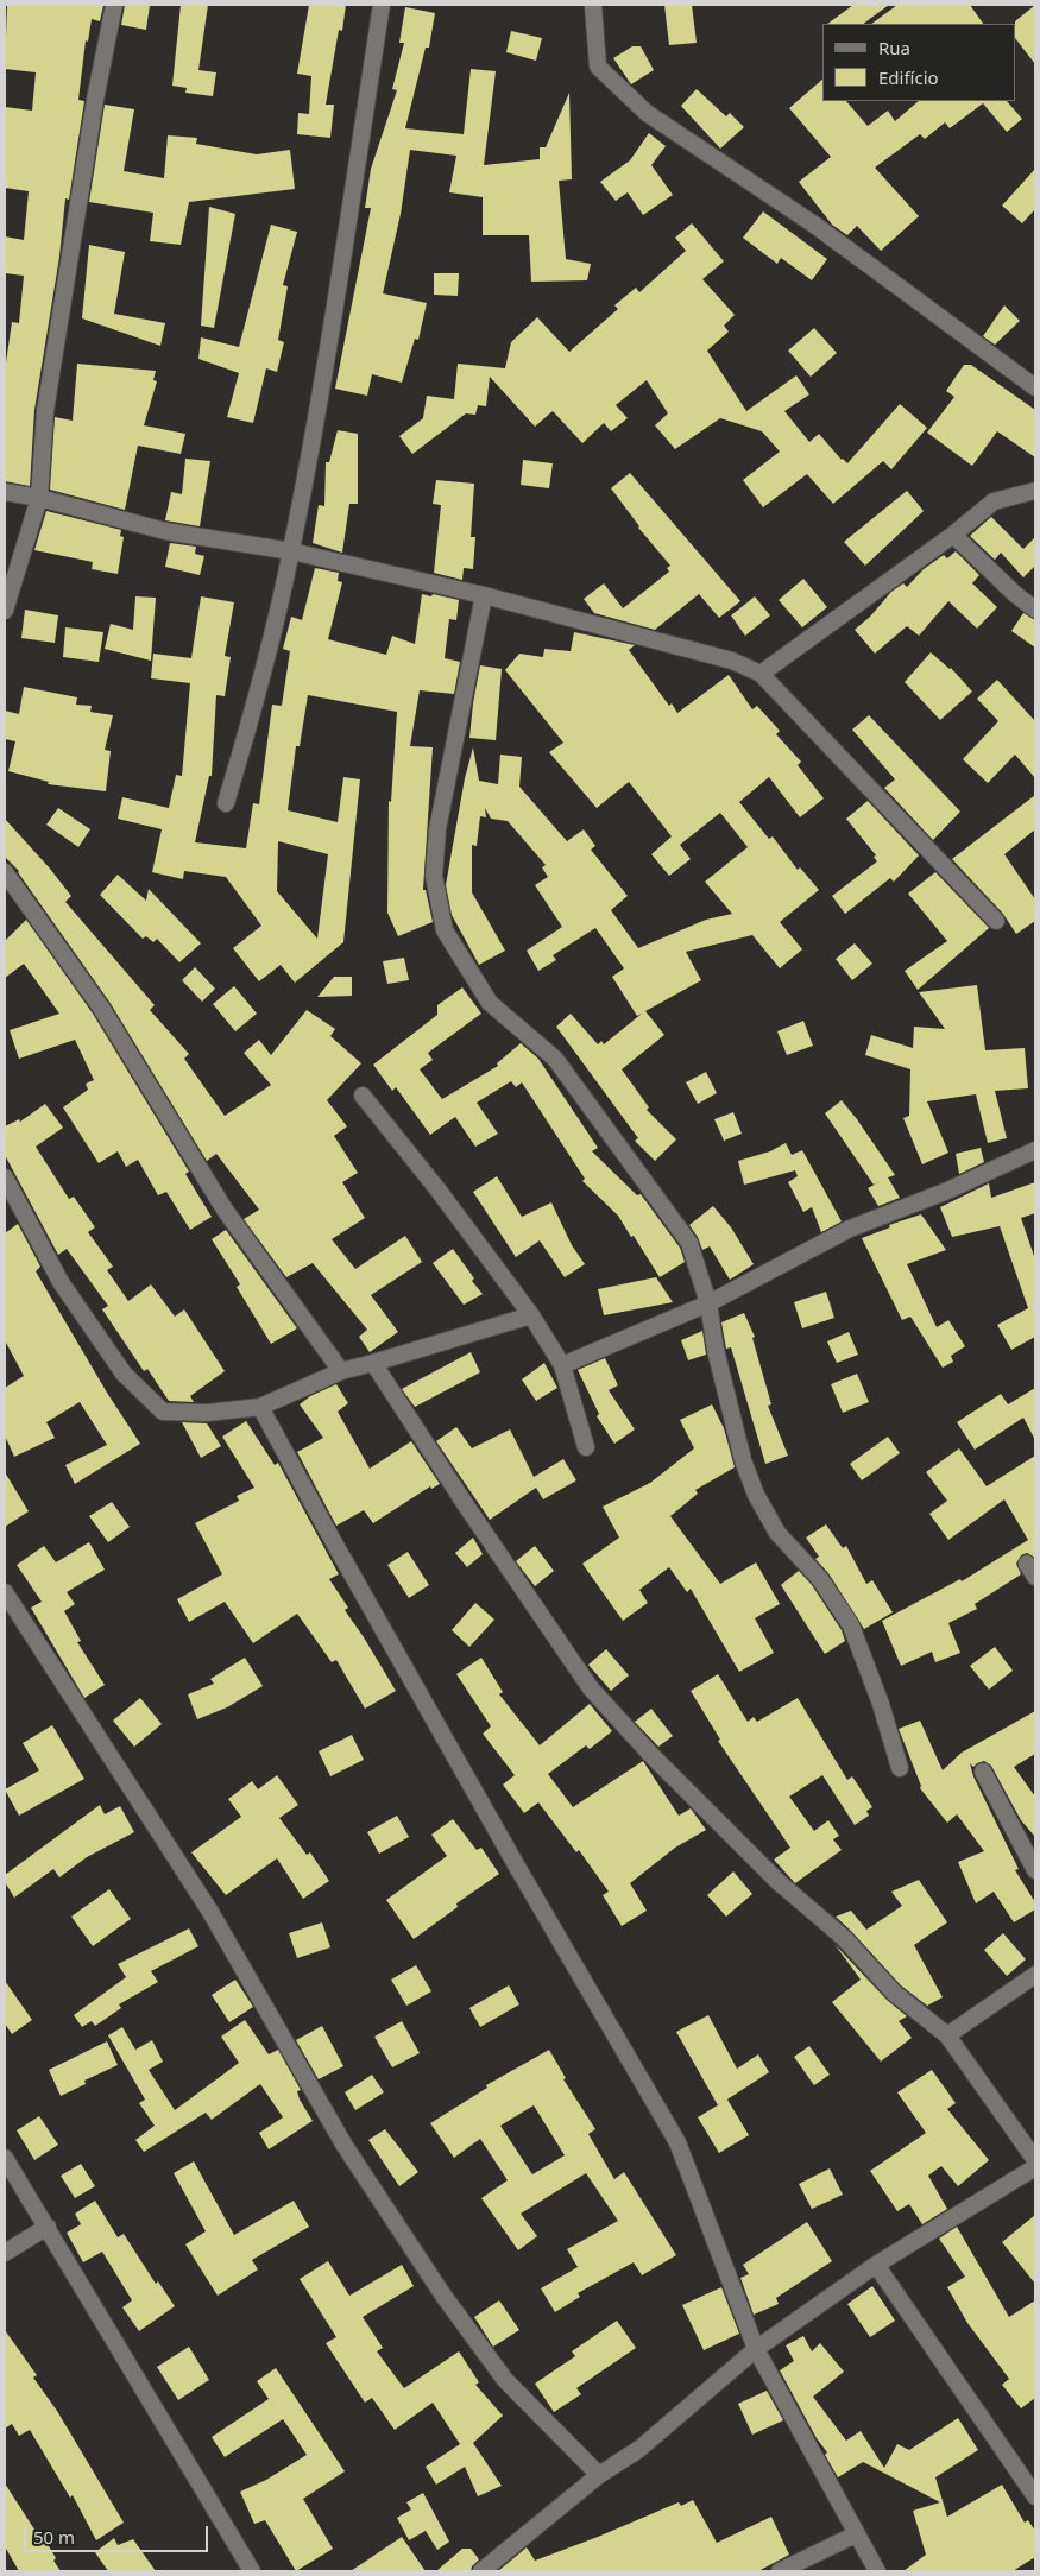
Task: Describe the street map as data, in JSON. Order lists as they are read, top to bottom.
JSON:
{
  "legend": ["Rua", "Edifício"],
  "scale_bar": "50 m"
}
